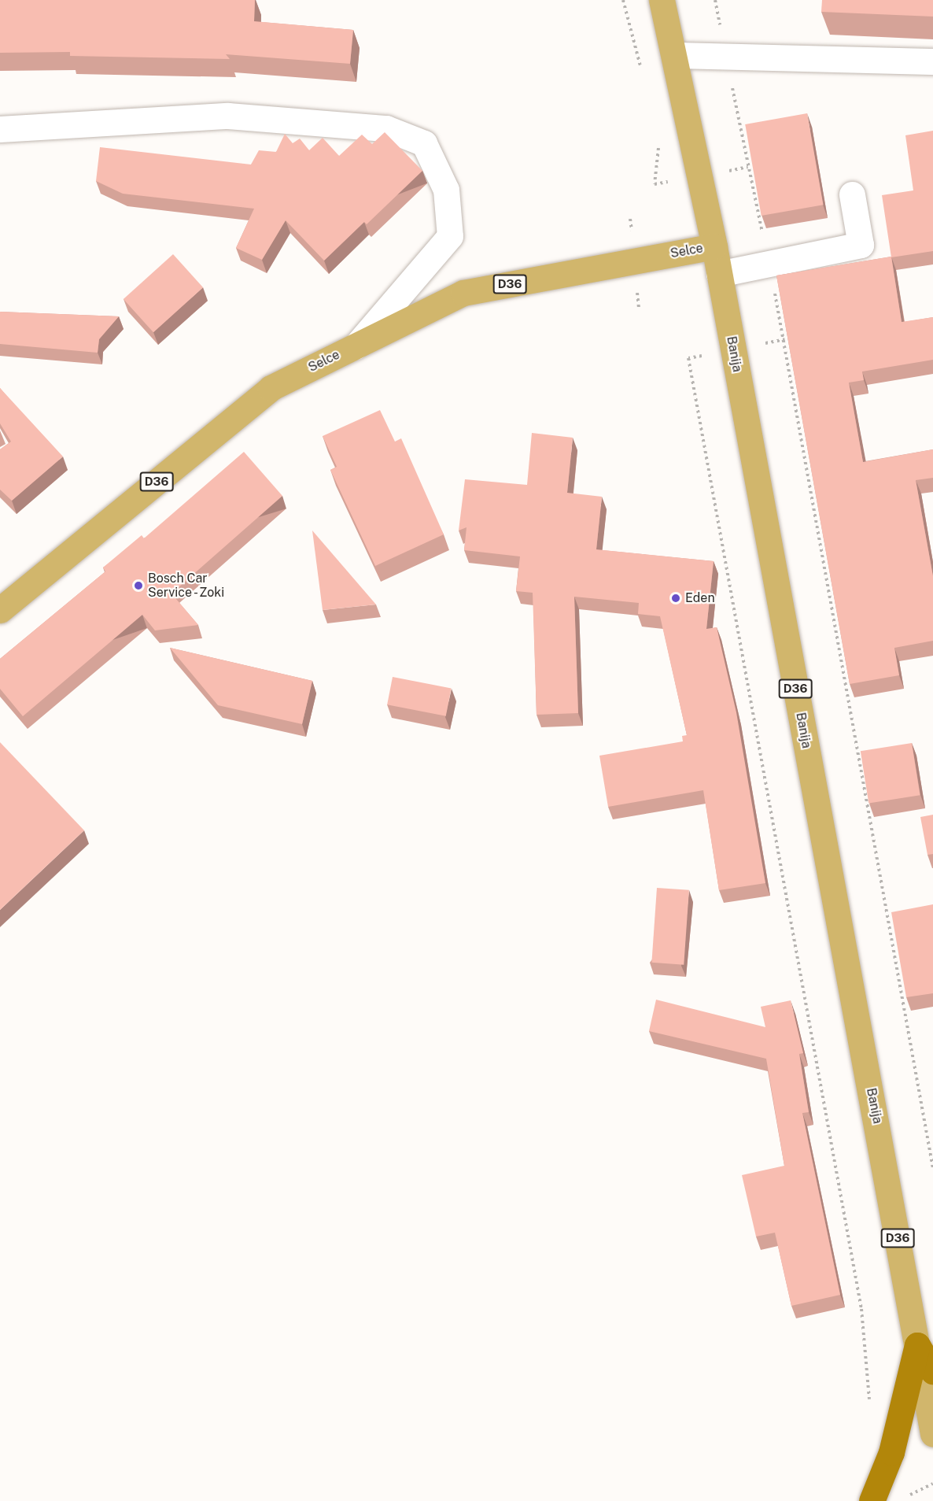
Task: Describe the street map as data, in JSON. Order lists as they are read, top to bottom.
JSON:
{
  "streets": {
    "main road": ["Selce", "D36", "Banija"]
  },
  "crossings": [
    ["Selce", "Banija"]
  ],
  "places": ["Bosch Car Service - Zoki", "Eden"]
}
